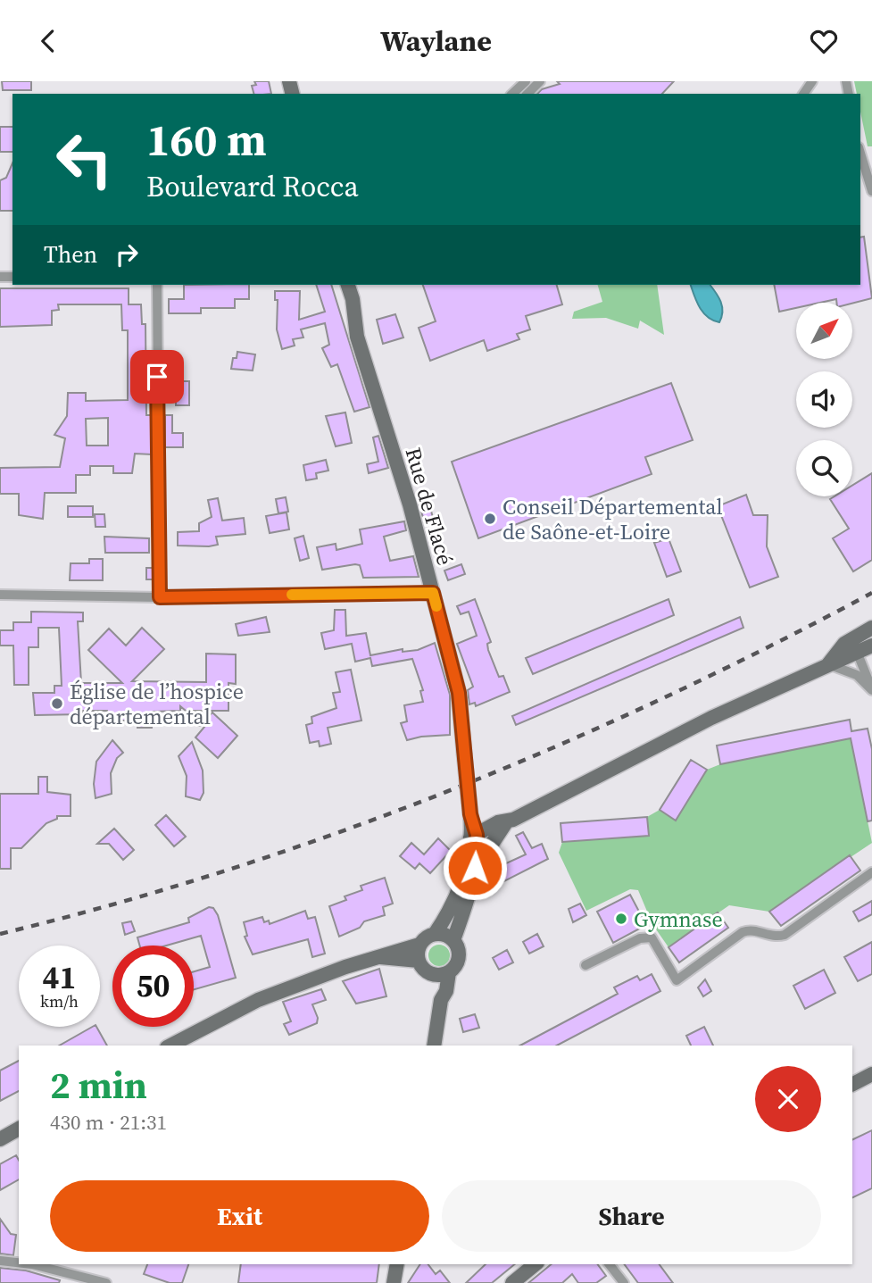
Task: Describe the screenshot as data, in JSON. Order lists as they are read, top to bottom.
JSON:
{
  "streets": {
    "main road": ["Rue de Flacé"]
  },
  "places": ["Conseil Départemental de Saône-et-Loire", "Église de l’hospice départemental", "Gymnase"],
  "north": "top right",
  "page": {
    "header": "Waylane",
    "turn": ["160 m", "Boulevard Rocca"],
    "then": "Then",
    "speed": "41 km/h",
    "limit": "50",
    "heading": ["2 min", "430 m · 21:31"],
    "buttons": ["Exit", "Share"]
  }
}
